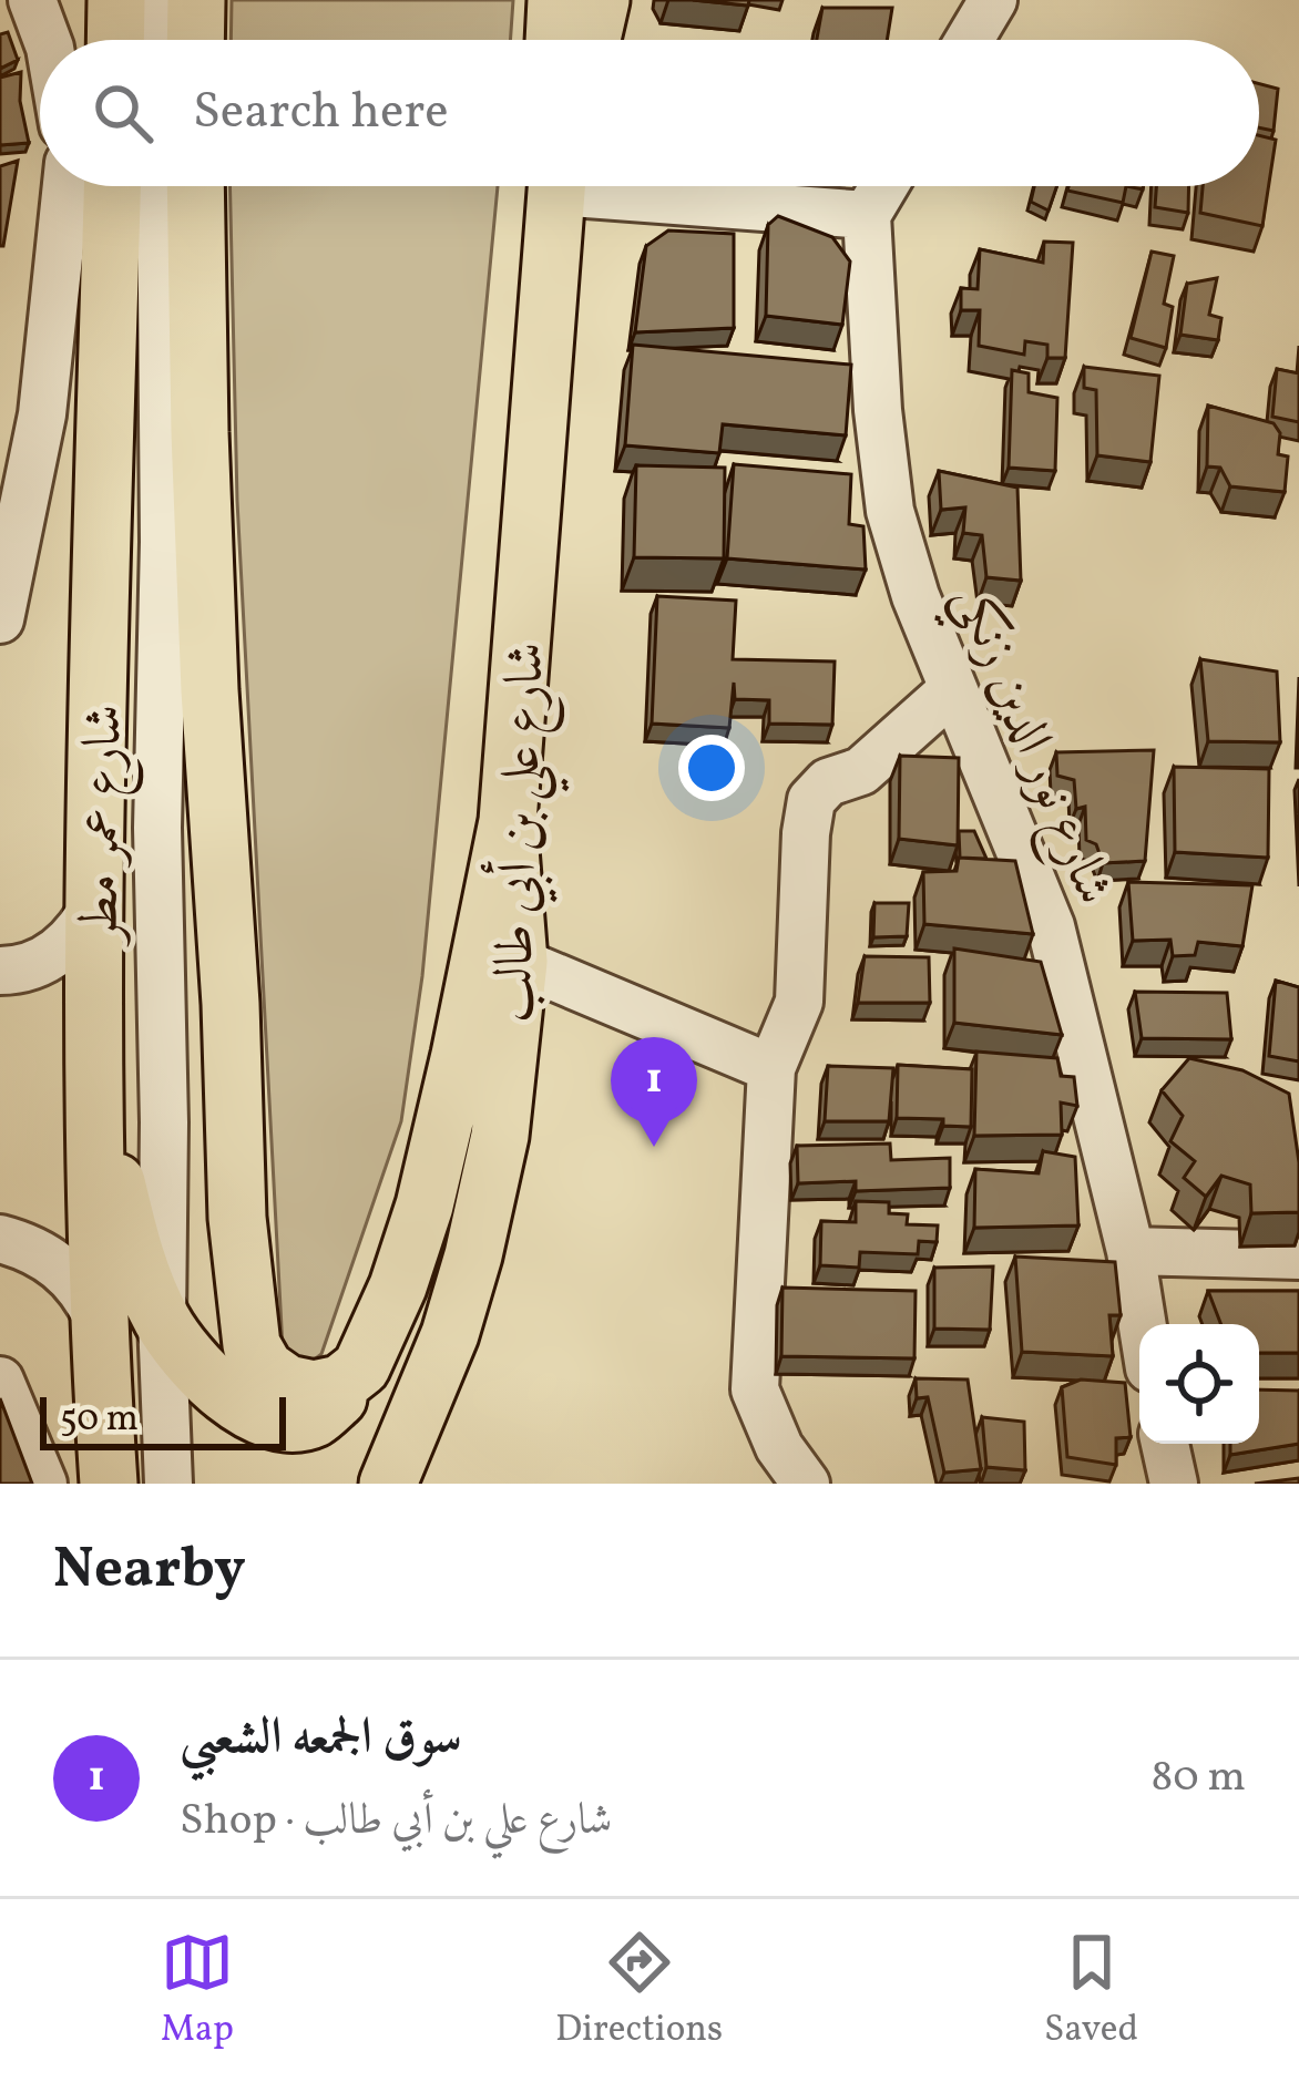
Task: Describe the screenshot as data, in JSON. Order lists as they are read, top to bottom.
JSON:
{
  "streets": {
    "main road": ["شارع عمر مطر", "شارع علي بن أبي طالب"],
    "street": ["شارع نور الدين زنكي"]
  },
  "scale_bar": "50 m",
  "page": {
    "search": "Search here",
    "pins": "1",
    "scale": "50 m",
    "heading": "Nearby",
    "list": [
      {
        "mark": "1",
        "name": "سوق الجمعه الشعبي",
        "note": "Shop · شارع علي بن أبي طالب",
        "value": "80 m"
      }
    ],
    "nav": ["Map", "Directions", "Saved"]
  }
}
